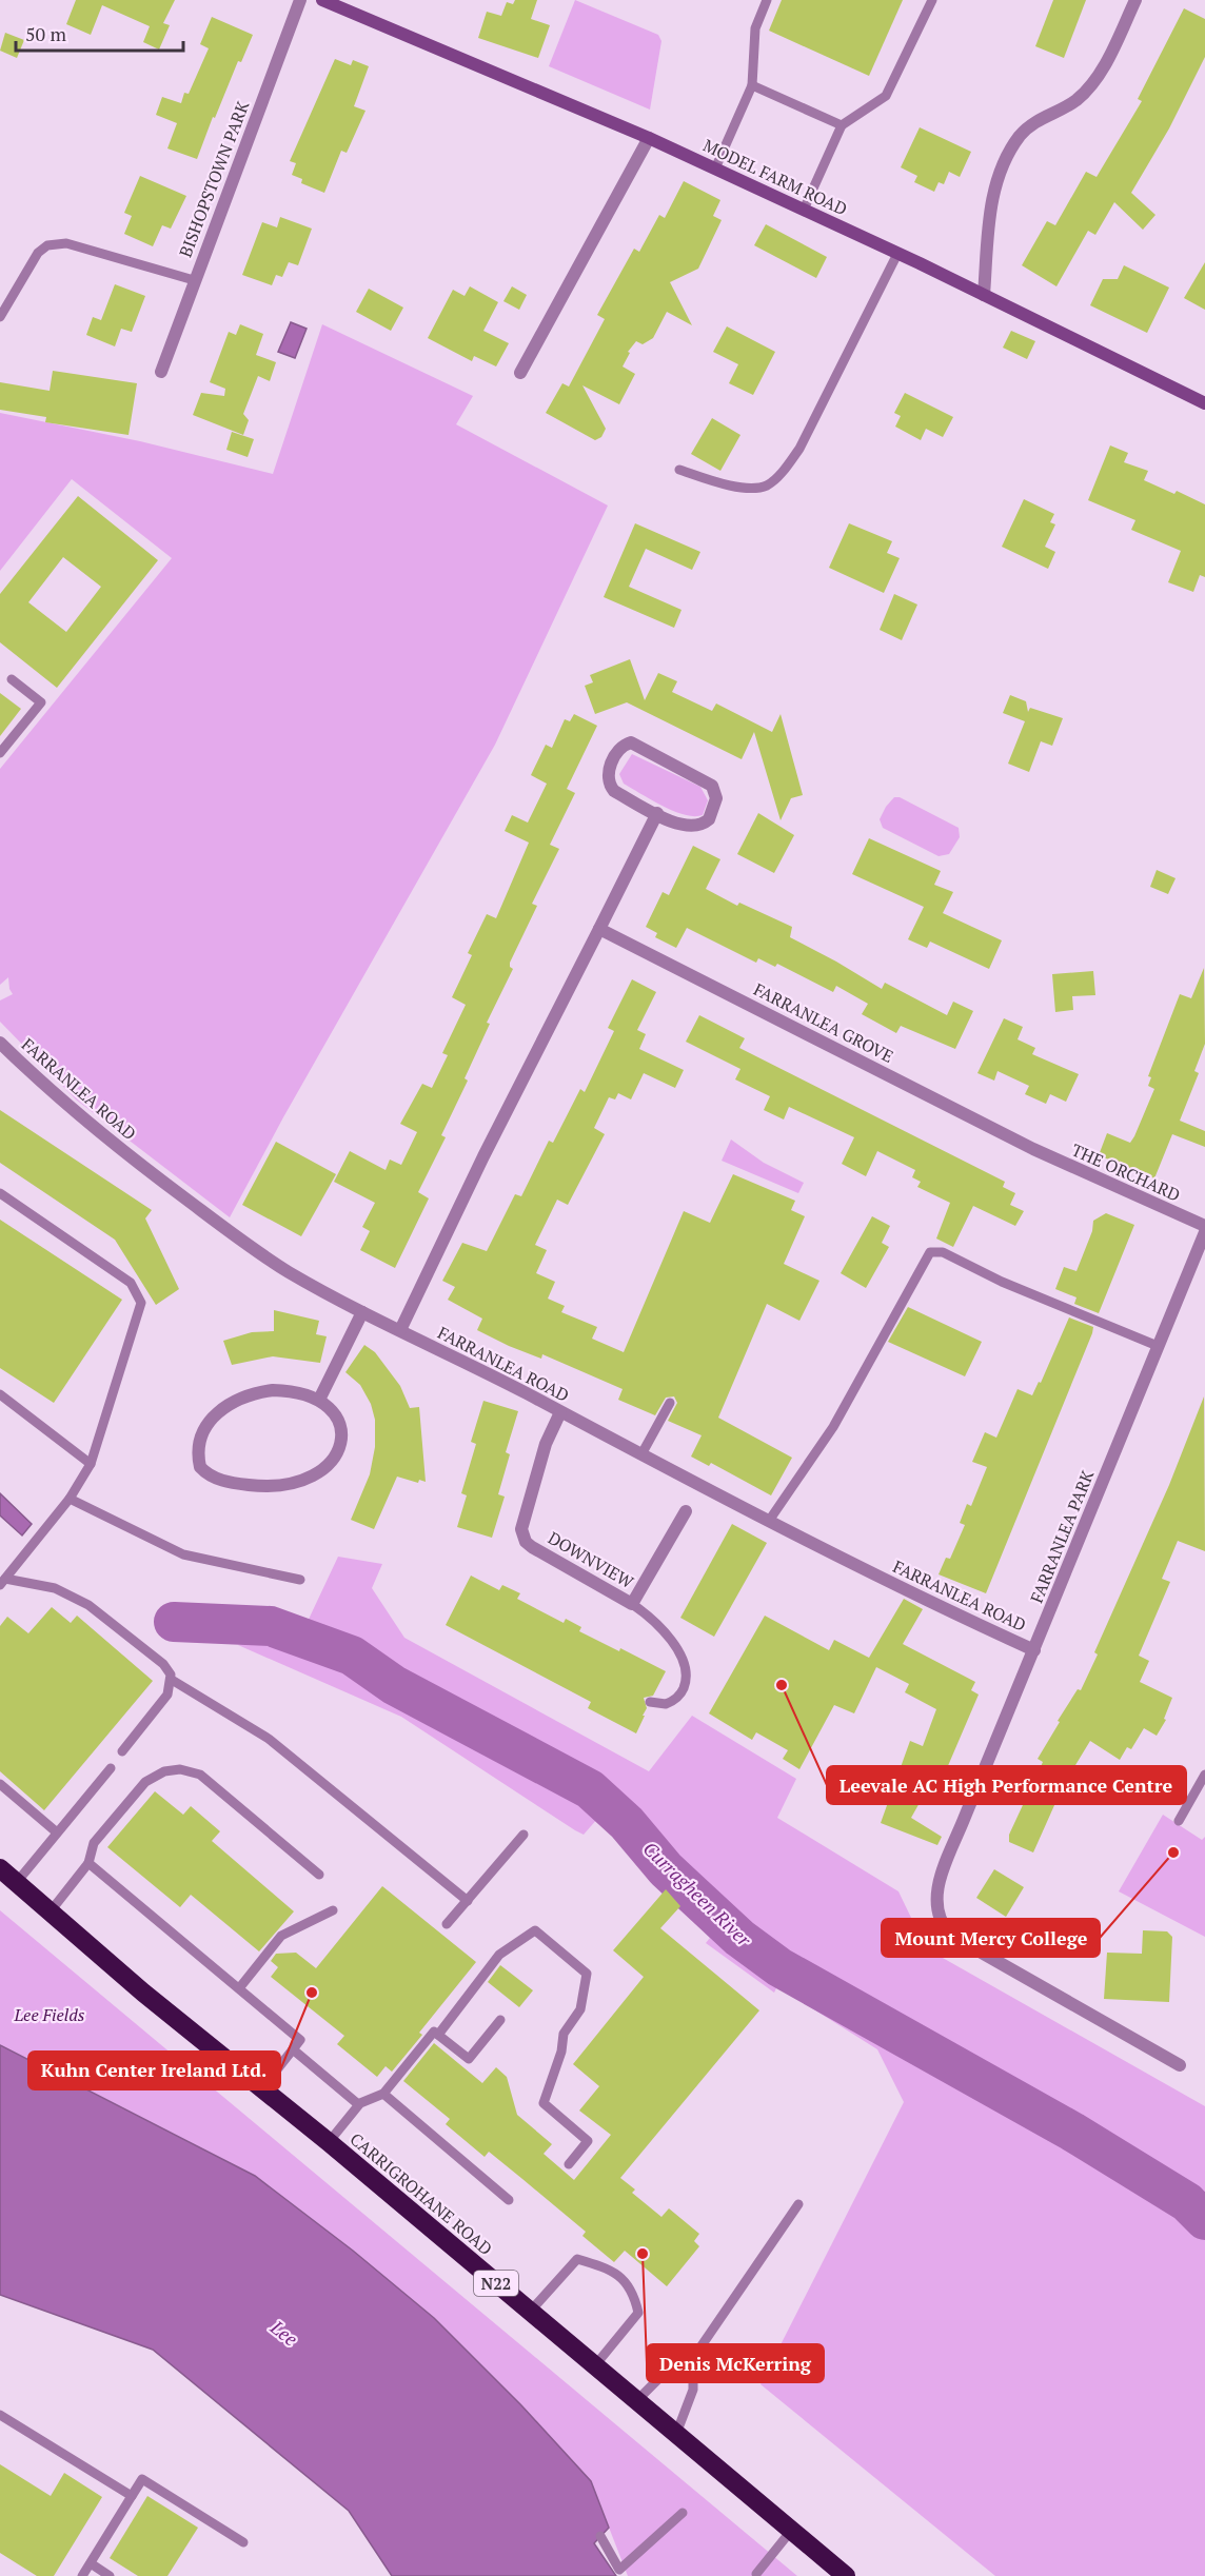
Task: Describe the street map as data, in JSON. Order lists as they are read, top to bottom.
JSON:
{
  "streets": {
    "highway": ["CARRIGROHANE ROAD", "N22"],
    "main road": ["MODEL FARM ROAD"],
    "street": [
      "BISHOPSTOWN PARK",
      "FARRANLEA GROVE",
      "FARRANLEA ROAD",
      "THE ORCHARD",
      "FARRANLEA PARK",
      "DOWNVIEW"
    ]
  },
  "crossings": [
    ["FARRANLEA GROVE", "THE ORCHARD"],
    ["FARRANLEA ROAD", "FARRANLEA PARK"],
    ["FARRANLEA ROAD", "DOWNVIEW"]
  ],
  "water": ["Curragheen River", "Lee"],
  "parks": ["Lee Fields"],
  "places": [
    "Leevale AC High Performance Centre",
    "Mount Mercy College",
    "Kuhn Center Ireland Ltd.",
    "Denis McKerring"
  ],
  "scale_bar": "50 m"
}
